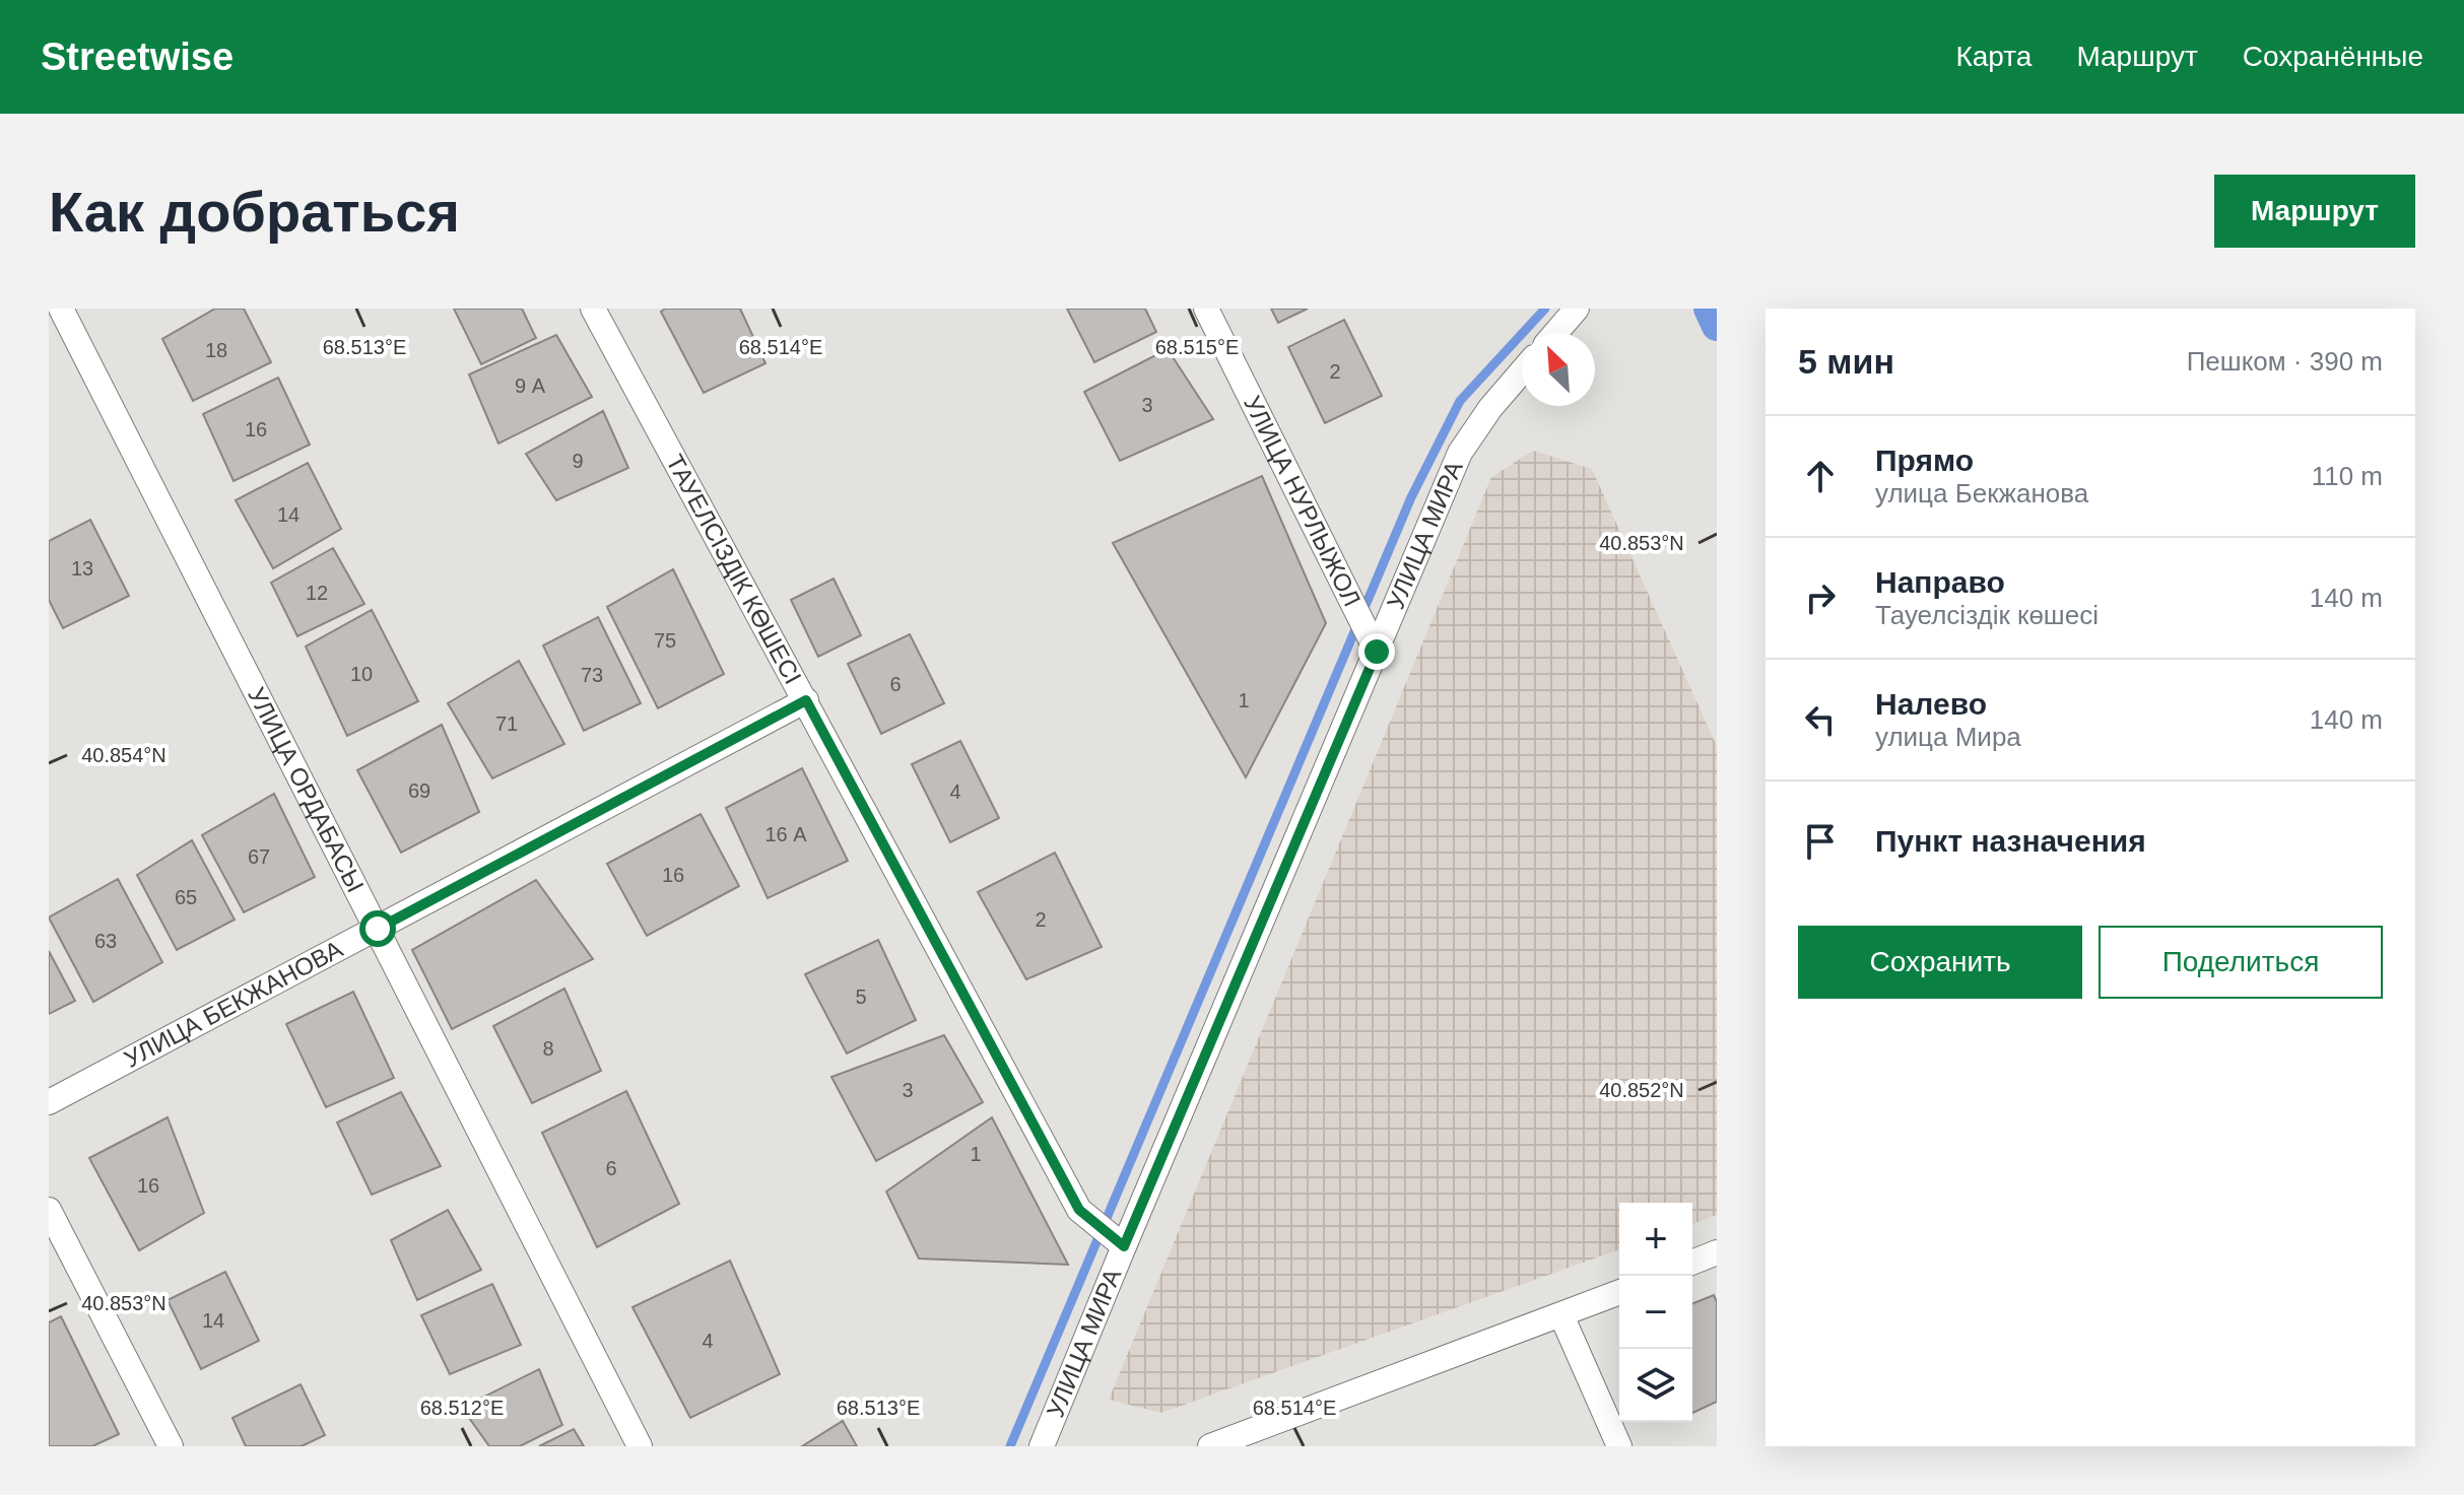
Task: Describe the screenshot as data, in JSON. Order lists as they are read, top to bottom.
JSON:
{
  "streets": {
    "street": [
      "УЛИЦА НУРЛЫЖОЛ",
      "УЛИЦА МИРА",
      "ТАУЕЛСІЗДІК КӨШЕСІ",
      "УЛИЦА ОРДАБАСЫ",
      "УЛИЦА БЕКЖАНОВА"
    ]
  },
  "crossings": [
    ["УЛИЦА НУРЛЫЖОЛ", "УЛИЦА МИРА"],
    ["УЛИЦА МИРА", "ТАУЕЛСІЗДІК КӨШЕСІ"],
    ["ТАУЕЛСІЗДІК КӨШЕСІ", "УЛИЦА БЕКЖАНОВА"],
    ["УЛИЦА ОРДАБАСЫ", "УЛИЦА БЕКЖАНОВА"]
  ],
  "house_numbers": [
    "18",
    "2",
    "9 А",
    "3",
    "16",
    "9",
    "14",
    "13",
    "12",
    "75",
    "10",
    "73",
    "6",
    "1",
    "71",
    "69",
    "4",
    "16 А",
    "67",
    "16",
    "65",
    "2",
    "63",
    "5",
    "8",
    "3",
    "1",
    "6",
    "16",
    "14",
    "4"
  ],
  "north": "top left",
  "page": {
    "header": "Streetwise",
    "nav": ["Карта", "Маршрут", "Сохранённые"],
    "buttons": [
      "Маршрут",
      ["Сохранить", "Поделиться"]
    ],
    "title": "Как добраться",
    "heading": ["5 мин", "Пешком · 390 m"],
    "list": [
      ["Прямо", "улица Бекжанова", "110 m"],
      ["Направо", "Тауелсіздік көшесі", "140 m"],
      ["Налево", "улица Мира", "140 m"],
      "Пункт назначения"
    ],
    "map_buttons": ["+", "−"]
  },
  "coordinates": [
    "68.513°E",
    "68.514°E",
    "68.515°E",
    "40.853°N",
    "40.854°N",
    "40.852°N",
    "68.512°E"
  ]
}
